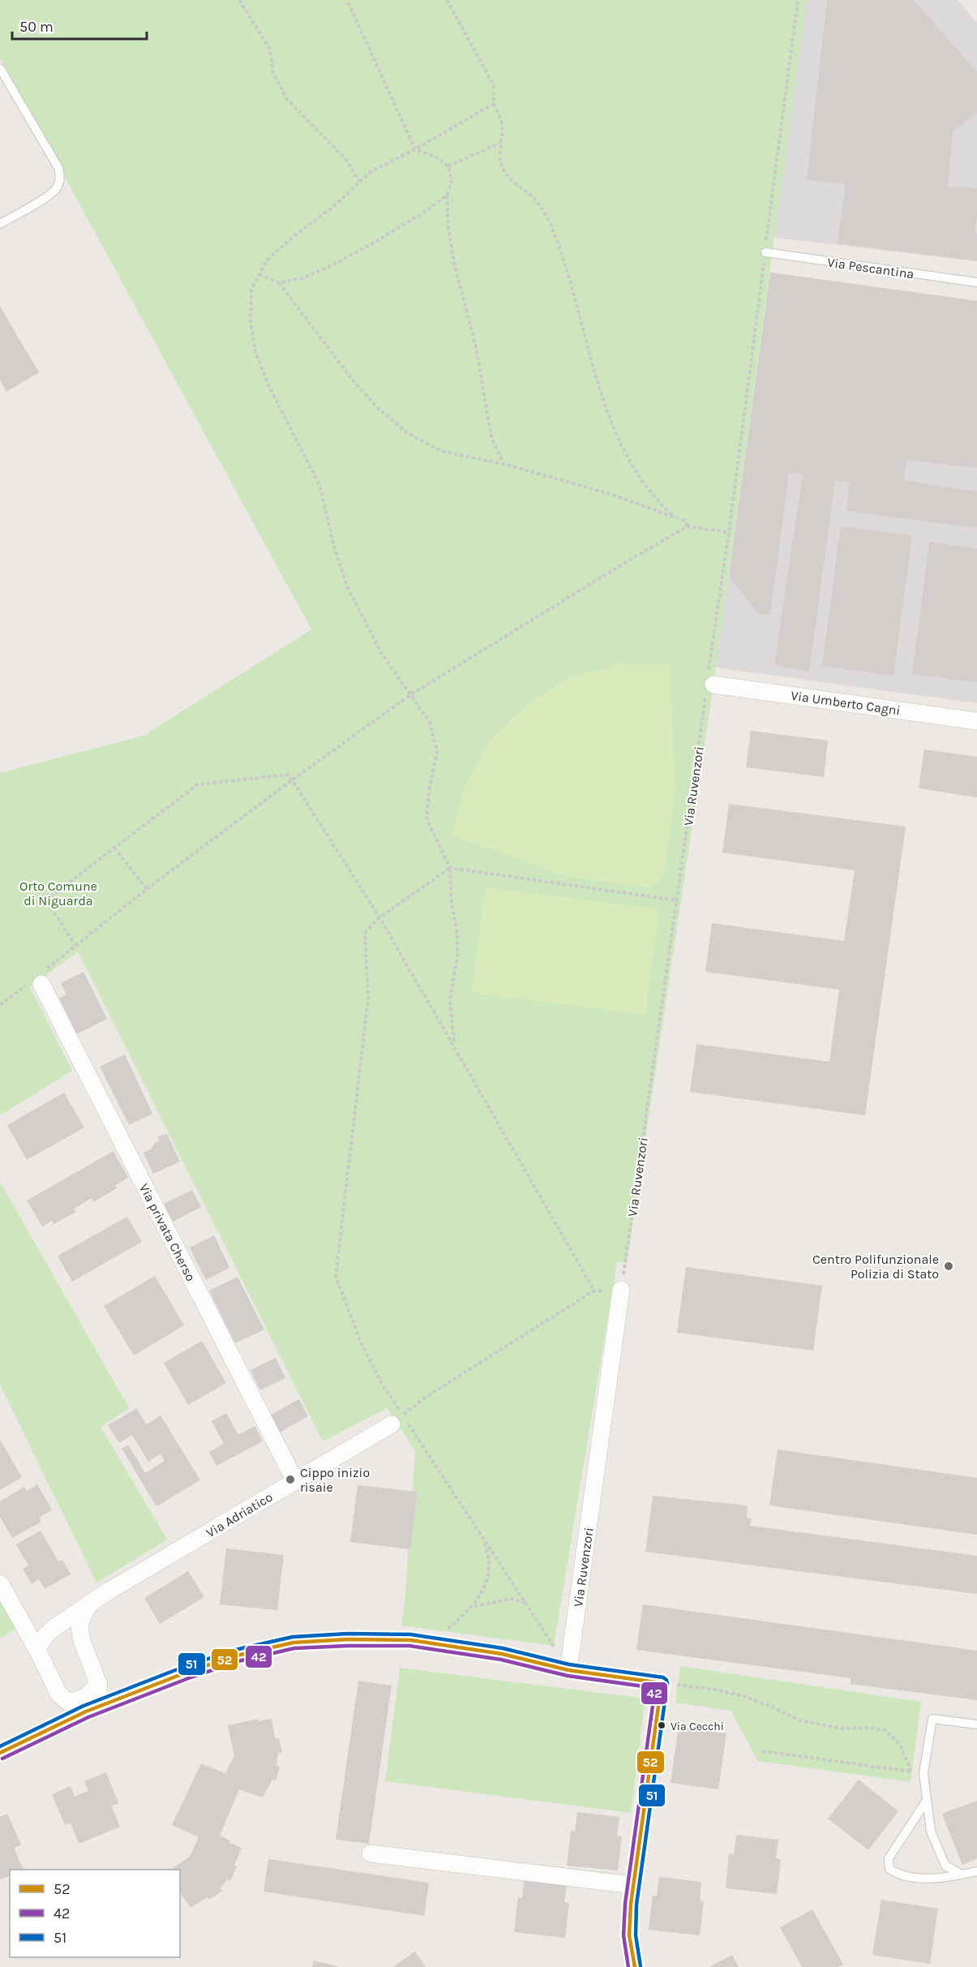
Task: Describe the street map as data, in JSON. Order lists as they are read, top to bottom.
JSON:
{
  "streets": {
    "street": [
      "Via Umberto Cagni",
      "Via Ruvenzori",
      "Via privata Cherso",
      "Via Adriatico"
    ],
    "lane": ["Via Pescantina"]
  },
  "crossings": [
    ["Via Pescantina", "Via Ruvenzori"],
    ["Via Umberto Cagni", "Via Ruvenzori"],
    ["Via privata Cherso", "Via Adriatico"]
  ],
  "parks": ["Orto Comune di Niguarda"],
  "places": ["Centro Polifunzionale Polizia di Stato", "Cippo inizio risaie", "Via Cecchi"],
  "lines": ["transit line 51", "transit line 52", "transit line 42"],
  "legend": ["52", "42", "51"],
  "scale_bar": "50 m"
}
